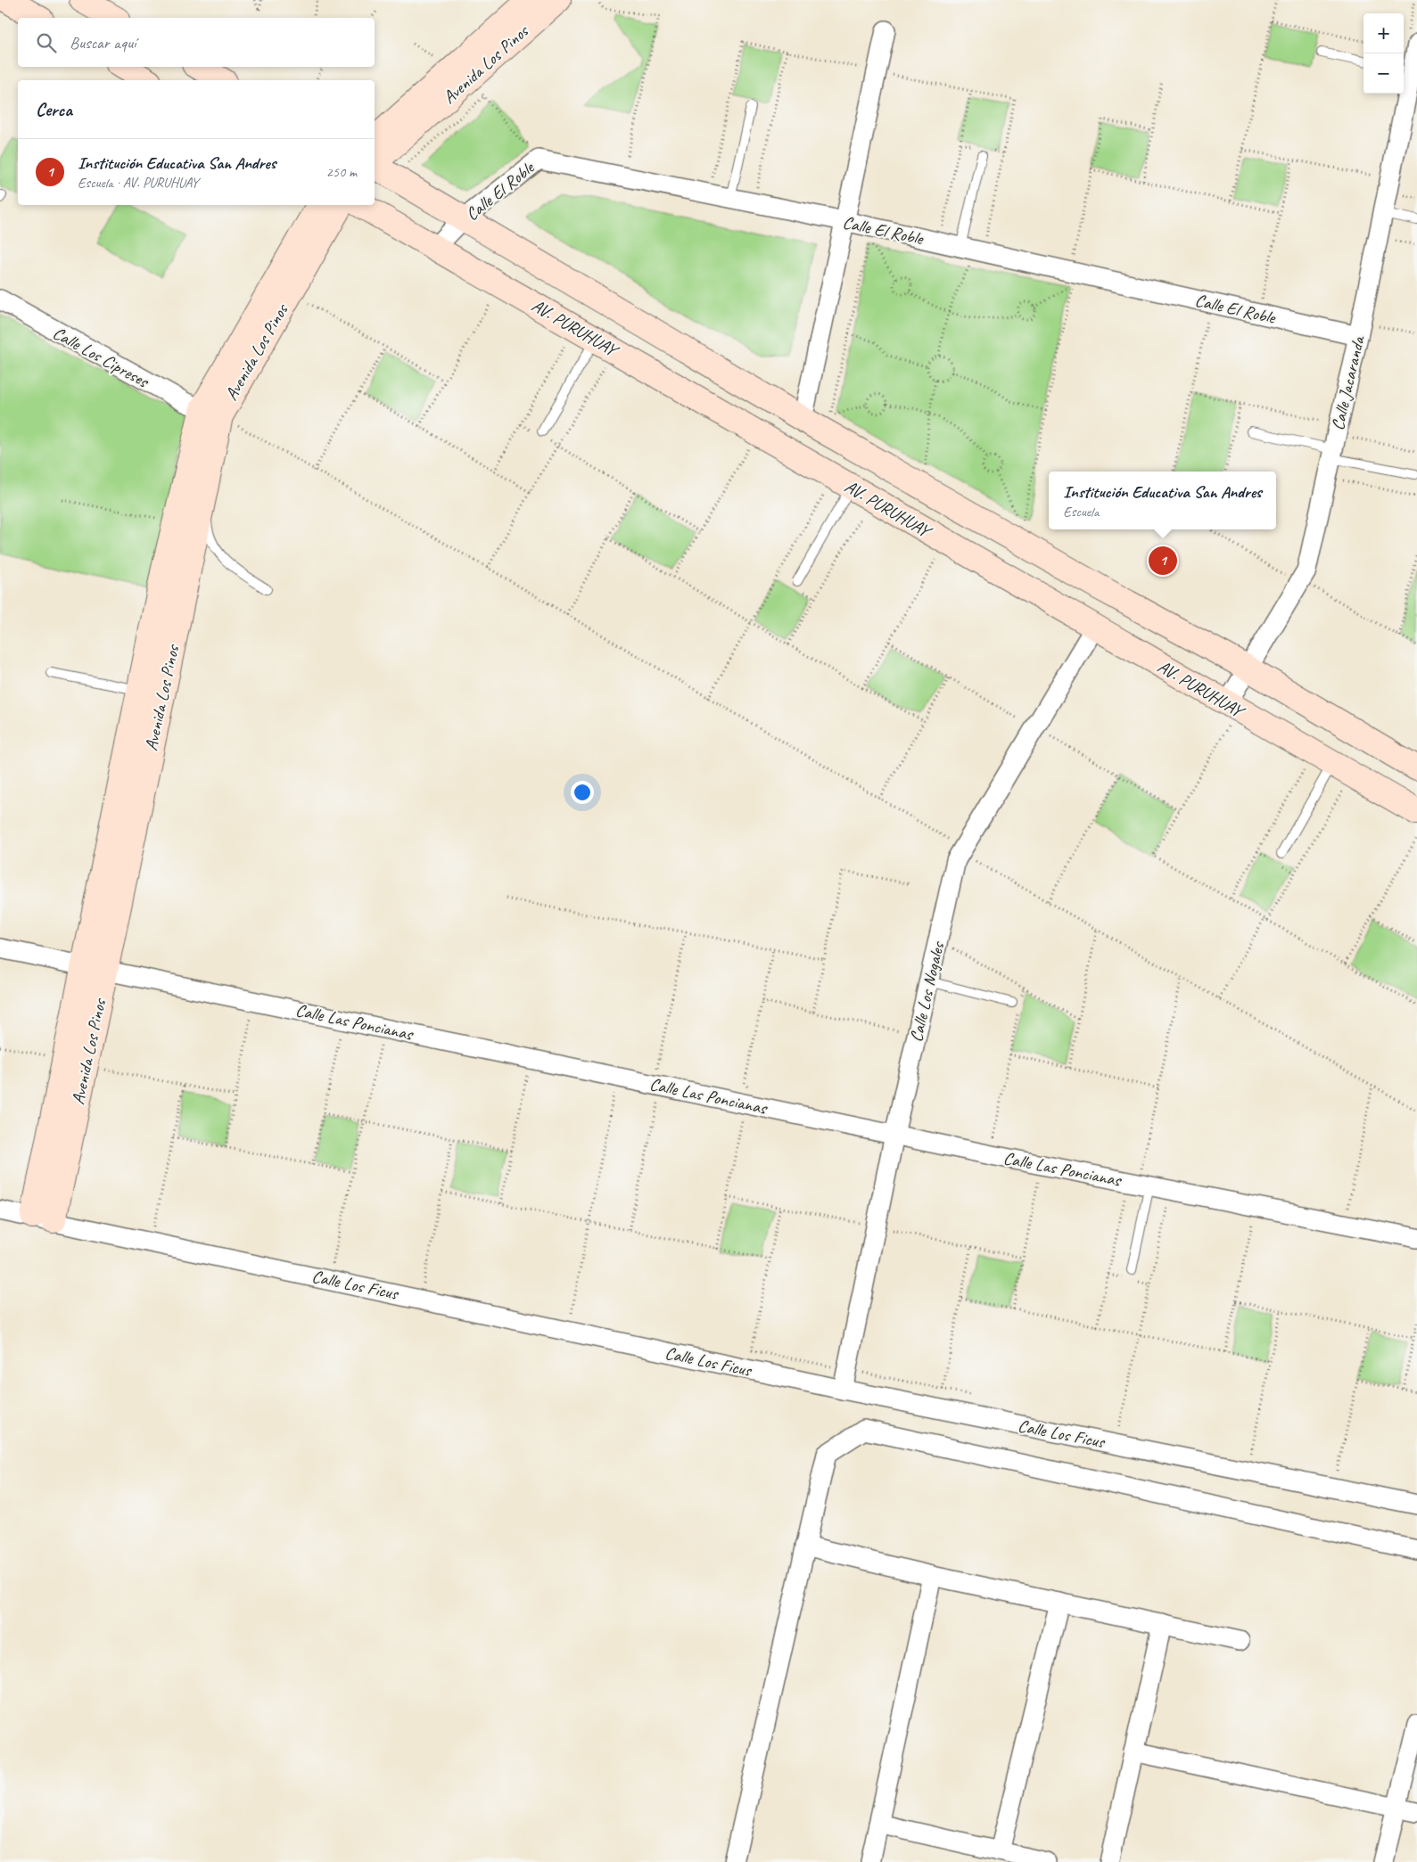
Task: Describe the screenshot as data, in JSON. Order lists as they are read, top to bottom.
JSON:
{
  "streets": {
    "main road": ["Avenida Los Pinos", "AV. PURUHUAY"],
    "street": [
      "Calle El Roble",
      "Calle Los Cipreses",
      "Calle Jacaranda",
      "Calle Los Nogales",
      "Calle Las Poncianas",
      "Calle Los Ficus"
    ]
  },
  "crossings": [
    ["Avenida Los Pinos", "AV. PURUHUAY"],
    ["Avenida Los Pinos", "Calle Los Cipreses"],
    ["Avenida Los Pinos", "Calle Las Poncianas"],
    ["Avenida Los Pinos", "Calle Los Ficus"],
    ["Calle El Roble", "AV. PURUHUAY"],
    ["Calle El Roble", "Calle Jacaranda"],
    ["AV. PURUHUAY", "Calle Jacaranda"],
    ["AV. PURUHUAY", "Calle Los Nogales"],
    ["Calle Los Nogales", "Calle Las Poncianas"],
    ["Calle Los Nogales", "Calle Los Ficus"]
  ],
  "page": {
    "map_buttons": ["+", "−"],
    "search": "Buscar aquí",
    "heading": "Cerca",
    "list": [
      {
        "mark": "1",
        "name": "Institución Educativa San Andres",
        "note": "Escuela · AV. PURUHUAY",
        "value": "250 m"
      }
    ],
    "popup": ["Institución Educativa San Andres", "Escuela"],
    "pins": "1"
  }
}
